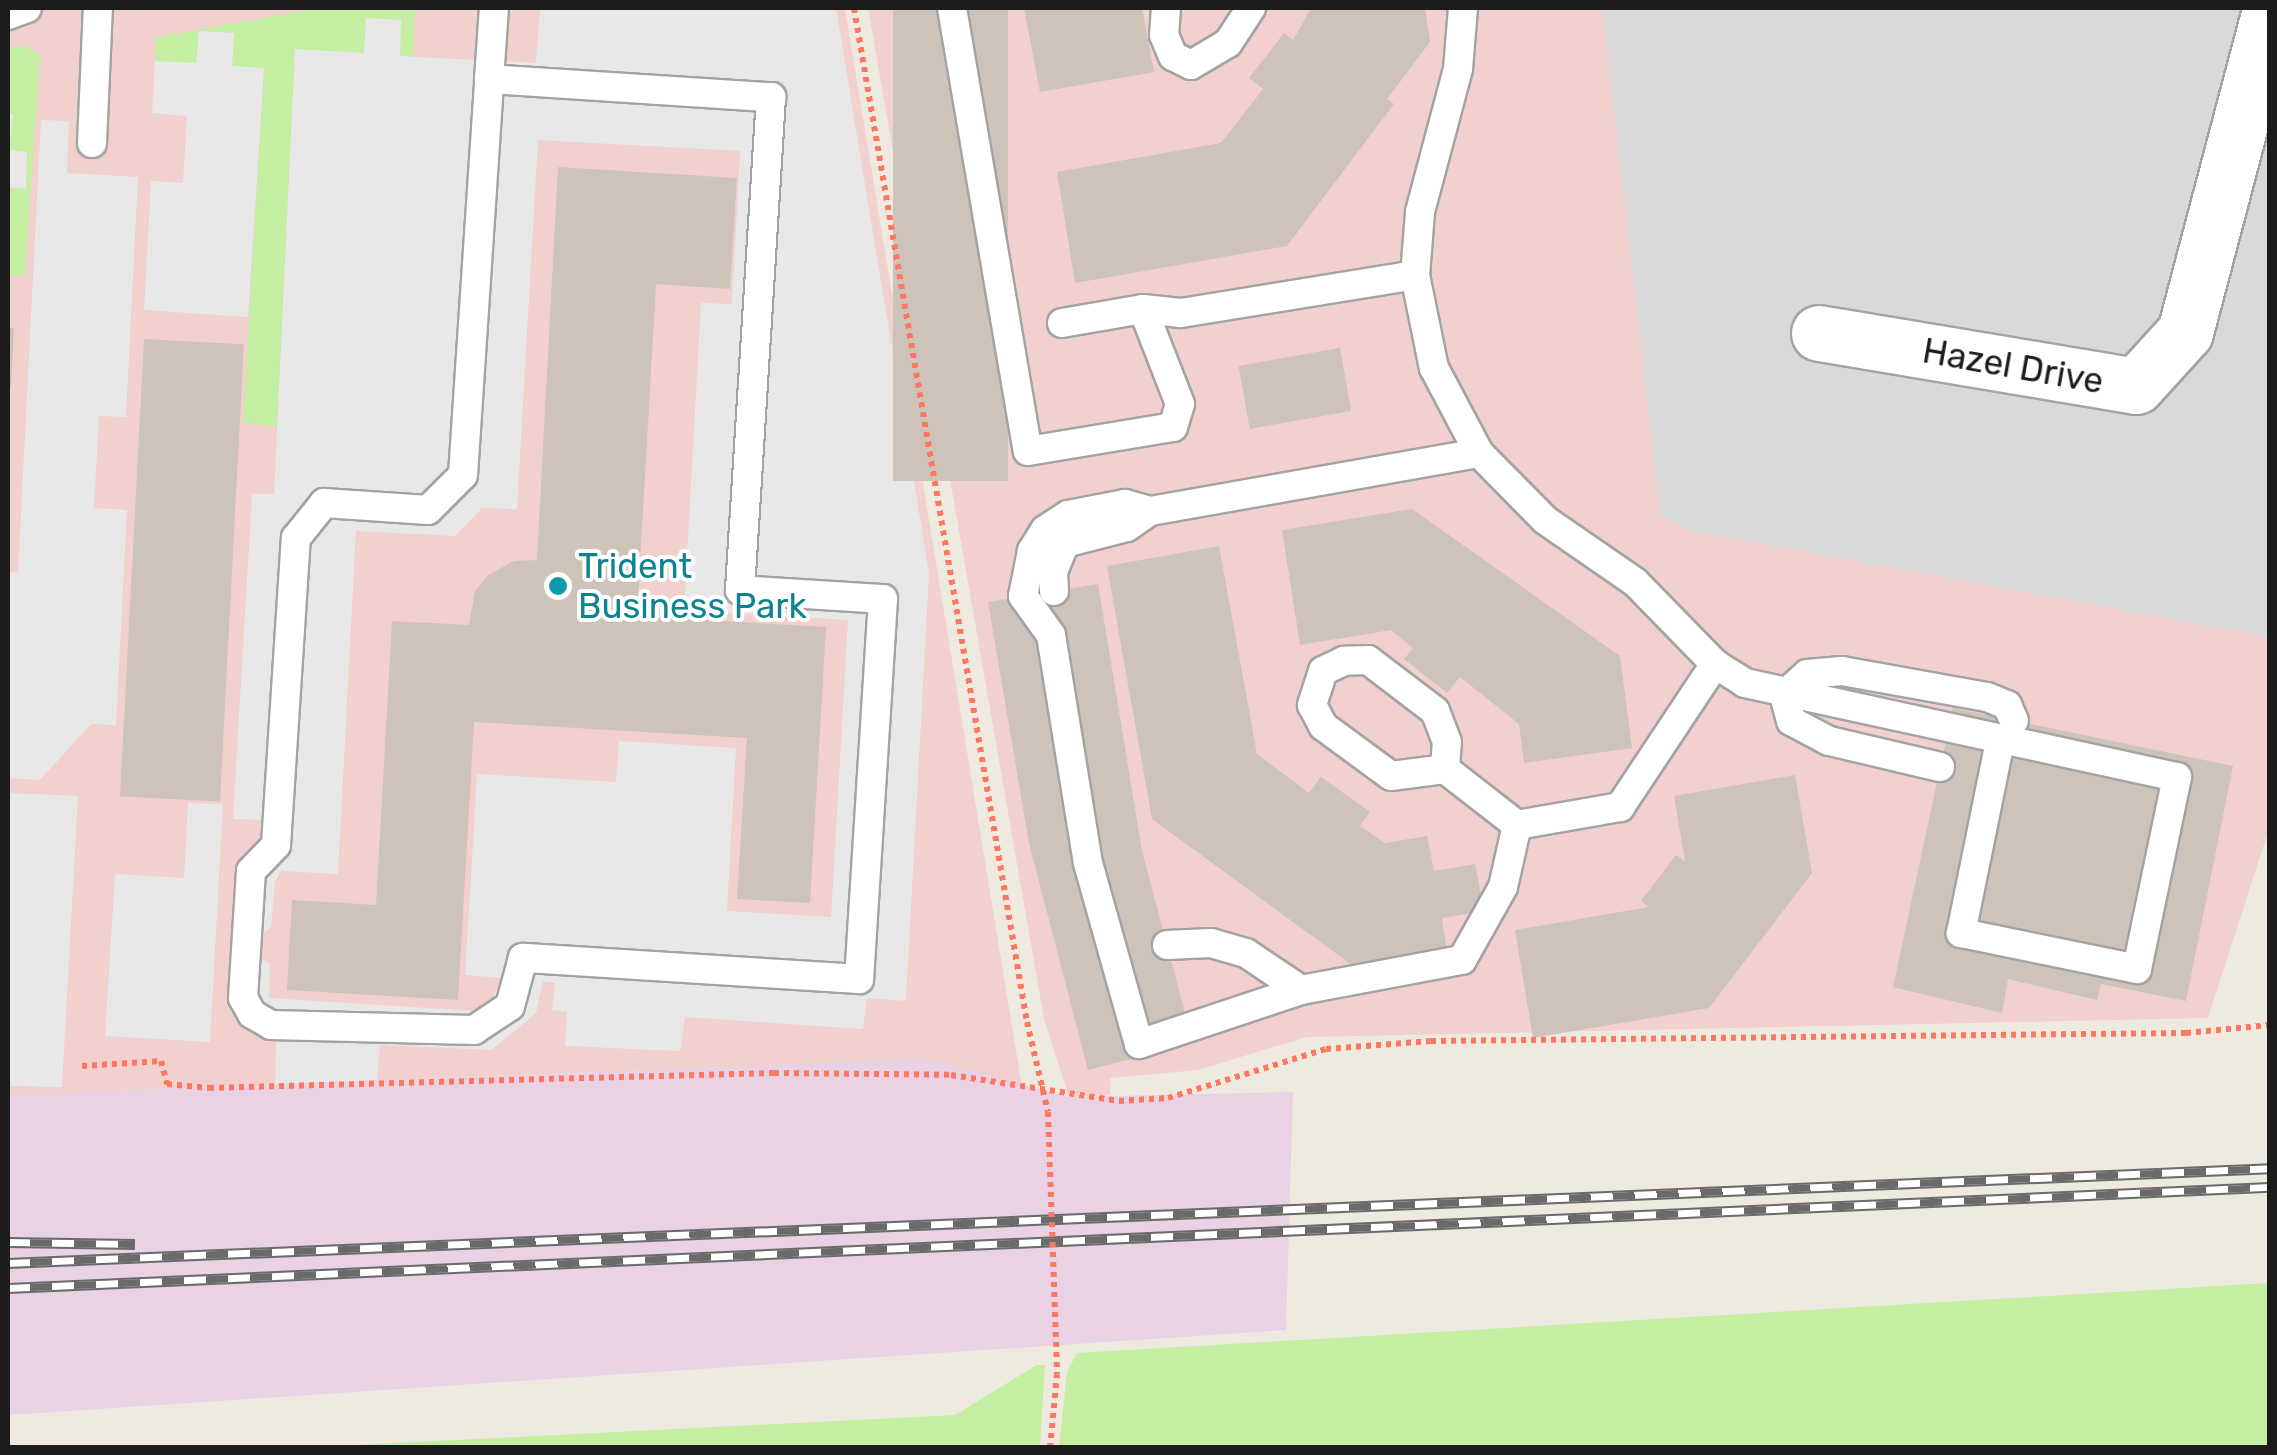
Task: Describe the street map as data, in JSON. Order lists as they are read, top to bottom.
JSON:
{
  "streets": {
    "street": ["Hazel Drive"]
  },
  "places": ["Trident Business Park"]
}
